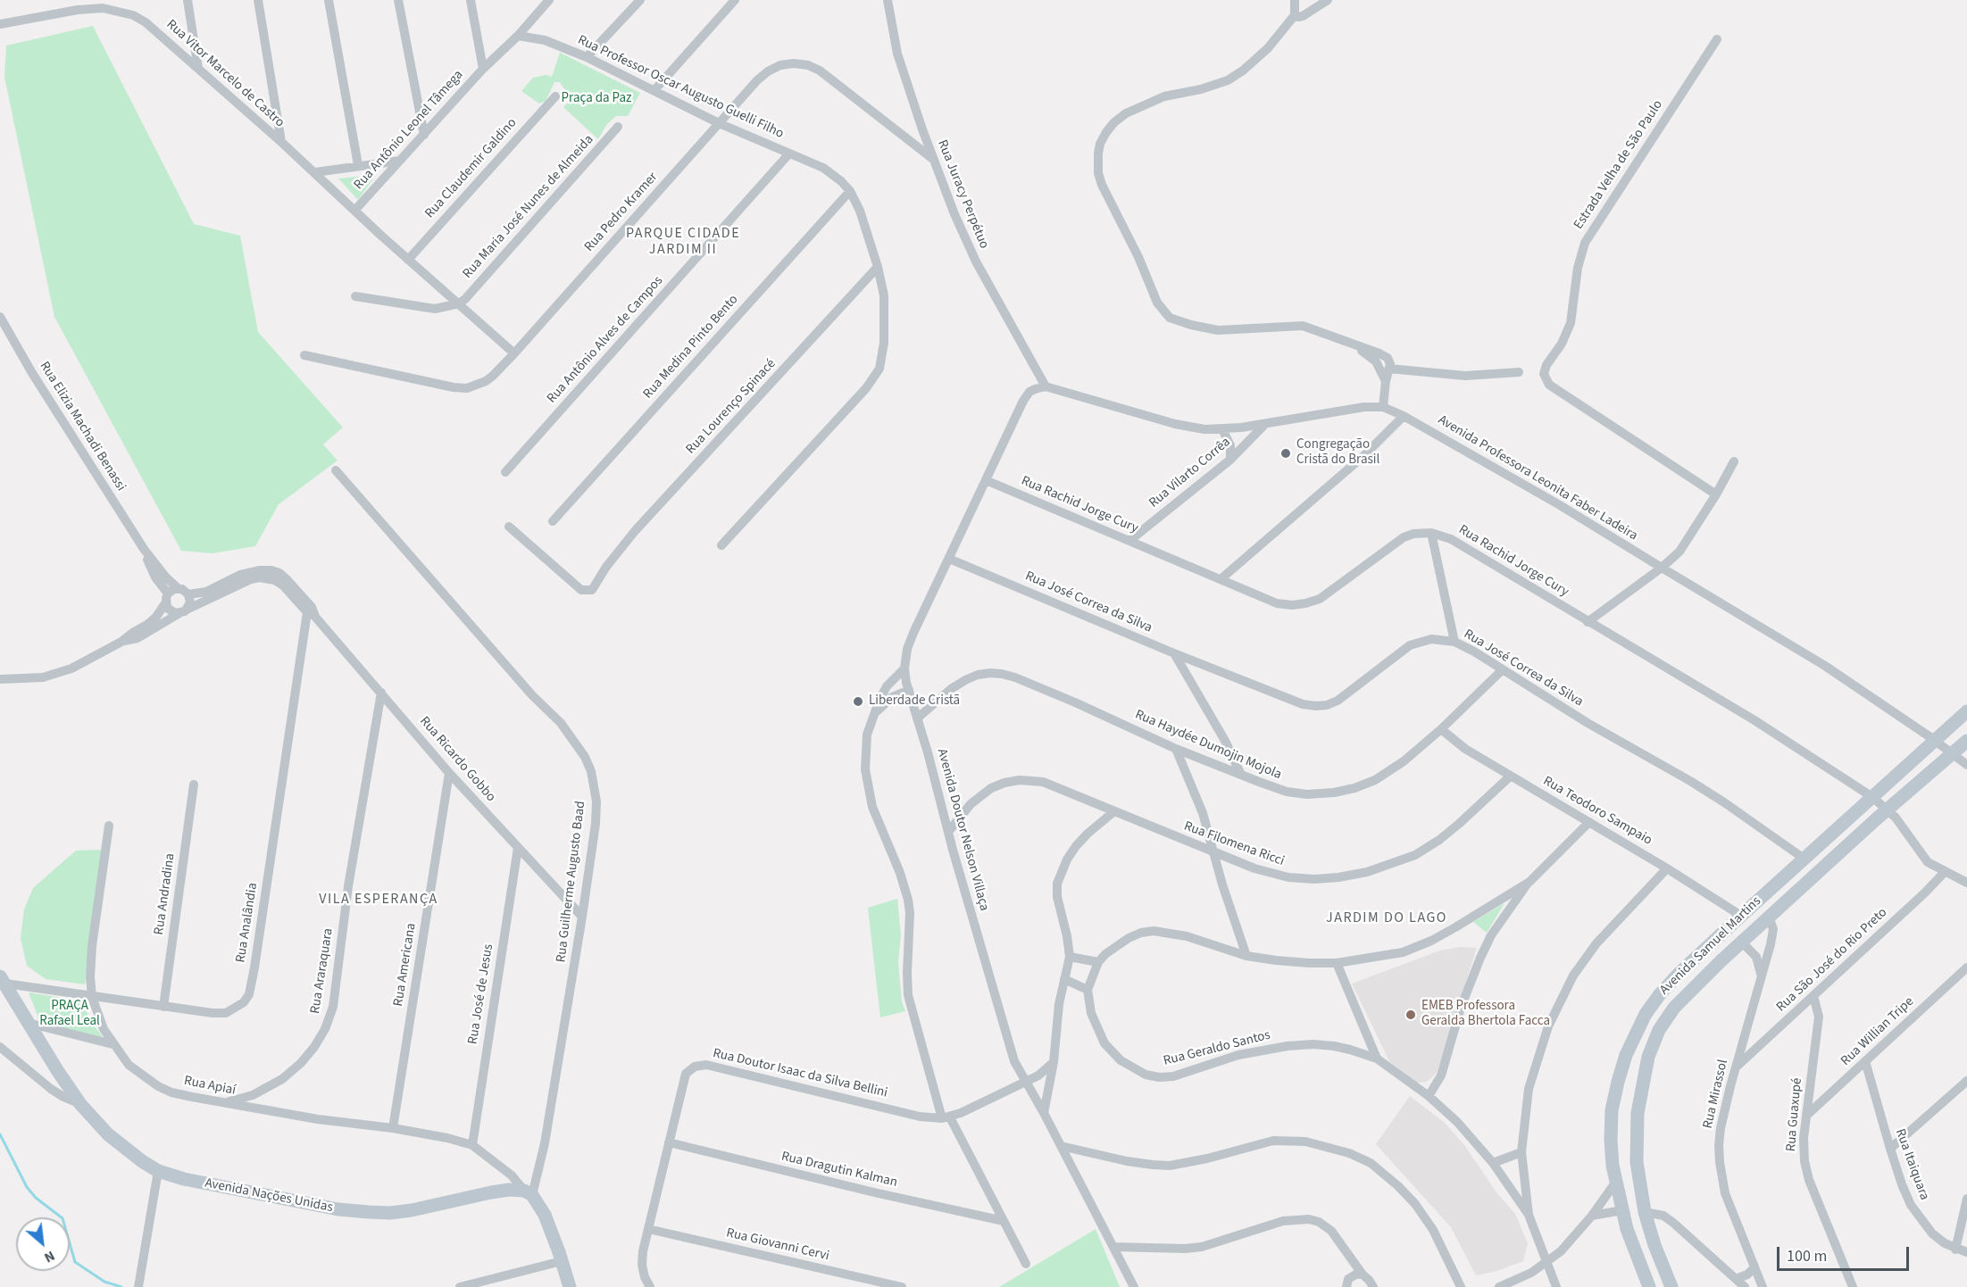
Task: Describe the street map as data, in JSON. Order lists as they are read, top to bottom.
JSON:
{
  "streets": {
    "main road": ["Avenida Samuel Martins", "Avenida Nações Unidas"],
    "street": [
      "Rua Vitor Marcelo de Castro",
      "Rua Professor Oscar Augusto Guelli Filho",
      "Rua Antônio Leonel Tâmega",
      "Estrada Velha de São Paulo",
      "Rua Claudemir Galdino",
      "Rua Juracy Perpétuo",
      "Rua Maria José Nunes de Almeida",
      "Rua Pedro Kramer",
      "Rua Antônio Alves de Campos",
      "Rua Medina Pinto Bento",
      "Rua Lourenço Spinacé",
      "Rua Elizia Machadi Benassi",
      "Rua Vilarto Corrêa",
      "Avenida Professora Leonita Faber Ladeira",
      "Rua Rachid Jorge Cury",
      "Rua José Correa da Silva",
      "Rua Haydée Dumojin Mojola",
      "Rua Ricardo Gobbo",
      "Rua Teodoro Sampaio",
      "Avenida Doutor Nelson Villaça",
      "Rua Filomena Ricci",
      "Rua Guilherme Augusto Baad",
      "Rua Andradina",
      "Rua Analândia",
      "Rua São José do Rio Preto",
      "Rua Americana",
      "Rua Araraquara",
      "Rua José de Jesus",
      "Rua Willian Tripe",
      "Rua Geraldo Santos",
      "Rua Doutor Isaac da Silva Bellini",
      "Rua Apiaí",
      "Rua Mirassol",
      "Rua Guaxupé",
      "Rua Itaiquara",
      "Rua Dragutin Kalman",
      "Rua Giovanni Cervi"
    ]
  },
  "crossings": [
    ["Rua Vitor Marcelo de Castro", "Rua Antônio Leonel Tâmega"],
    ["Rua Vitor Marcelo de Castro", "Rua Claudemir Galdino"],
    ["Rua Vitor Marcelo de Castro", "Rua Maria José Nunes de Almeida"],
    ["Rua Vitor Marcelo de Castro", "Rua Pedro Kramer"],
    ["Rua Professor Oscar Augusto Guelli Filho", "Rua Antônio Leonel Tâmega"],
    ["Rua Professor Oscar Augusto Guelli Filho", "Rua Pedro Kramer"],
    ["Rua Professor Oscar Augusto Guelli Filho", "Rua Antônio Alves de Campos"],
    ["Rua Professor Oscar Augusto Guelli Filho", "Rua Medina Pinto Bento"],
    ["Rua Professor Oscar Augusto Guelli Filho", "Rua Lourenço Spinacé"],
    ["Rua Juracy Perpétuo", "Rua Pedro Kramer"],
    ["Rua Juracy Perpétuo", "Avenida Professora Leonita Faber Ladeira"],
    ["Rua Juracy Perpétuo", "Avenida Doutor Nelson Villaça"],
    ["Rua Vilarto Corrêa", "Avenida Professora Leonita Faber Ladeira"],
    ["Rua Vilarto Corrêa", "Rua Rachid Jorge Cury"],
    ["Avenida Professora Leonita Faber Ladeira", "Avenida Doutor Nelson Villaça"],
    ["Avenida Professora Leonita Faber Ladeira", "Avenida Samuel Martins"],
    ["Rua Rachid Jorge Cury", "Avenida Doutor Nelson Villaça"],
    ["Rua Rachid Jorge Cury", "Avenida Samuel Martins"],
    ["Rua Rachid Jorge Cury", "Rua São José do Rio Preto"],
    ["Rua José Correa da Silva", "Rua Haydée Dumojin Mojola"],
    ["Rua José Correa da Silva", "Avenida Doutor Nelson Villaça"],
    ["Rua José Correa da Silva", "Avenida Samuel Martins"],
    ["Rua Haydée Dumojin Mojola", "Rua Teodoro Sampaio"],
    ["Rua Haydée Dumojin Mojola", "Avenida Doutor Nelson Villaça"],
    ["Rua Ricardo Gobbo", "Rua Guilherme Augusto Baad"],
    ["Rua Ricardo Gobbo", "Rua Analândia"],
    ["Rua Ricardo Gobbo", "Rua Americana"],
    ["Rua Ricardo Gobbo", "Rua Araraquara"],
    ["Rua Ricardo Gobbo", "Rua José de Jesus"],
    ["Rua Teodoro Sampaio", "Rua Filomena Ricci"],
    ["Rua Teodoro Sampaio", "Avenida Samuel Martins"],
    ["Avenida Doutor Nelson Villaça", "Rua Filomena Ricci"],
    ["Rua Guilherme Augusto Baad", "Rua Apiaí"],
    ["Rua Guilherme Augusto Baad", "Avenida Nações Unidas"],
    ["Rua Andradina", "Rua Analândia"],
    ["Rua Analândia", "Rua Apiaí"],
    ["Rua Analândia", "Avenida Nações Unidas"],
    ["Avenida Samuel Martins", "Rua Mirassol"],
    ["Rua São José do Rio Preto", "Rua Mirassol"],
    ["Rua São José do Rio Preto", "Rua Guaxupé"],
    ["Rua Americana", "Rua Apiaí"],
    ["Rua Araraquara", "Rua Apiaí"],
    ["Rua José de Jesus", "Rua Apiaí"],
    ["Rua Willian Tripe", "Rua Guaxupé"],
    ["Rua Willian Tripe", "Rua Itaiquara"],
    ["Rua Doutor Isaac da Silva Bellini", "Rua Dragutin Kalman"],
    ["Rua Doutor Isaac da Silva Bellini", "Rua Giovanni Cervi"],
    ["Rua Apiaí", "Avenida Nações Unidas"]
  ],
  "districts": ["PARQUE CIDADE JARDIM II", "VILA ESPERANÇA", "JARDIM DO LAGO"],
  "parks": ["Praça da Paz", "PRAÇA Rafael Leal"],
  "places": ["Congregação Cristã do Brasil", "Liberdade Cristã", "EMEB Professora Geralda Bhertola Facca"],
  "scale_bar": "100 m",
  "north": "bottom right"
}
